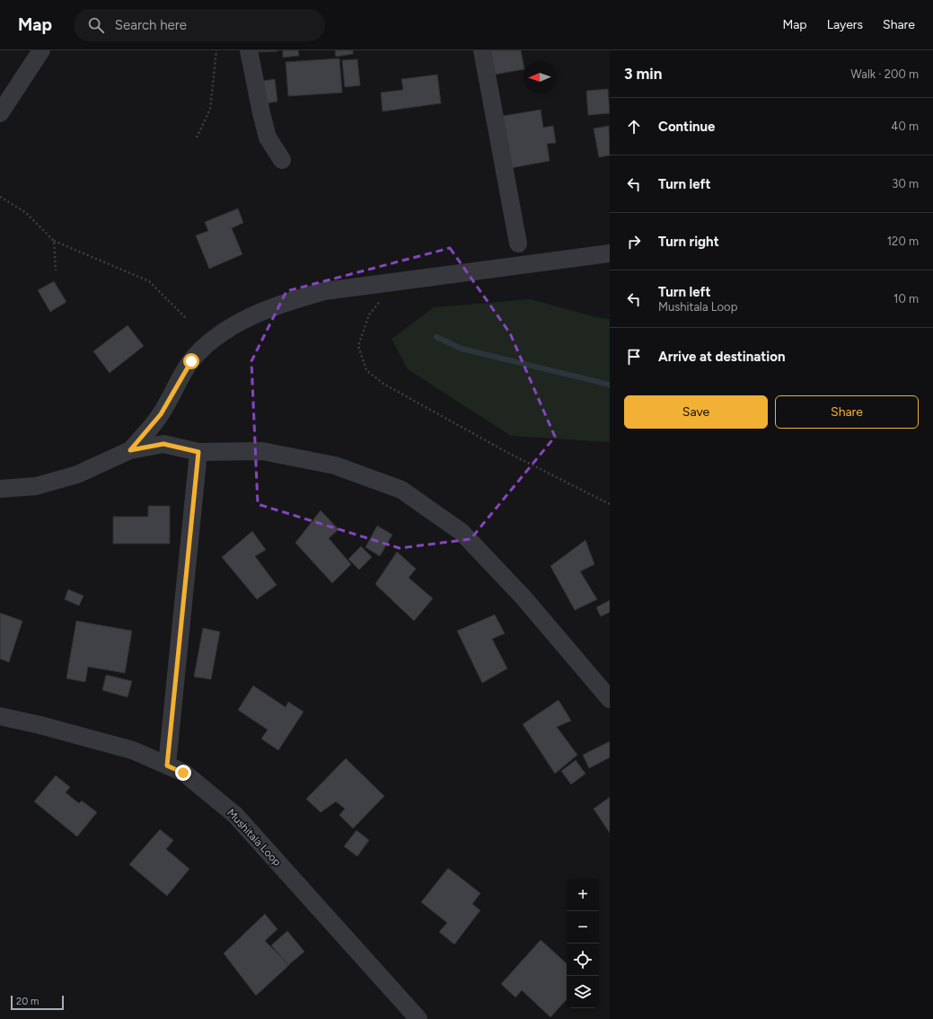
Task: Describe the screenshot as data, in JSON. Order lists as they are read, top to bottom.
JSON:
{
  "streets": {
    "street": ["Mushitala Loop"]
  },
  "scale_bar": "20 m",
  "north": "left",
  "page": {
    "header": "Map",
    "search": "Search here",
    "nav": ["Map", "Layers", "Share"],
    "heading": ["3 min", "Walk · 200 m"],
    "list": [
      ["Continue", "40 m"],
      ["Turn left", "30 m"],
      ["Turn right", "120 m"],
      ["Turn left", "Mushitala Loop", "10 m"],
      "Arrive at destination"
    ],
    "buttons": ["Save", "Share"],
    "map_buttons": ["+", "−"],
    "scale": "20 m"
  }
}
